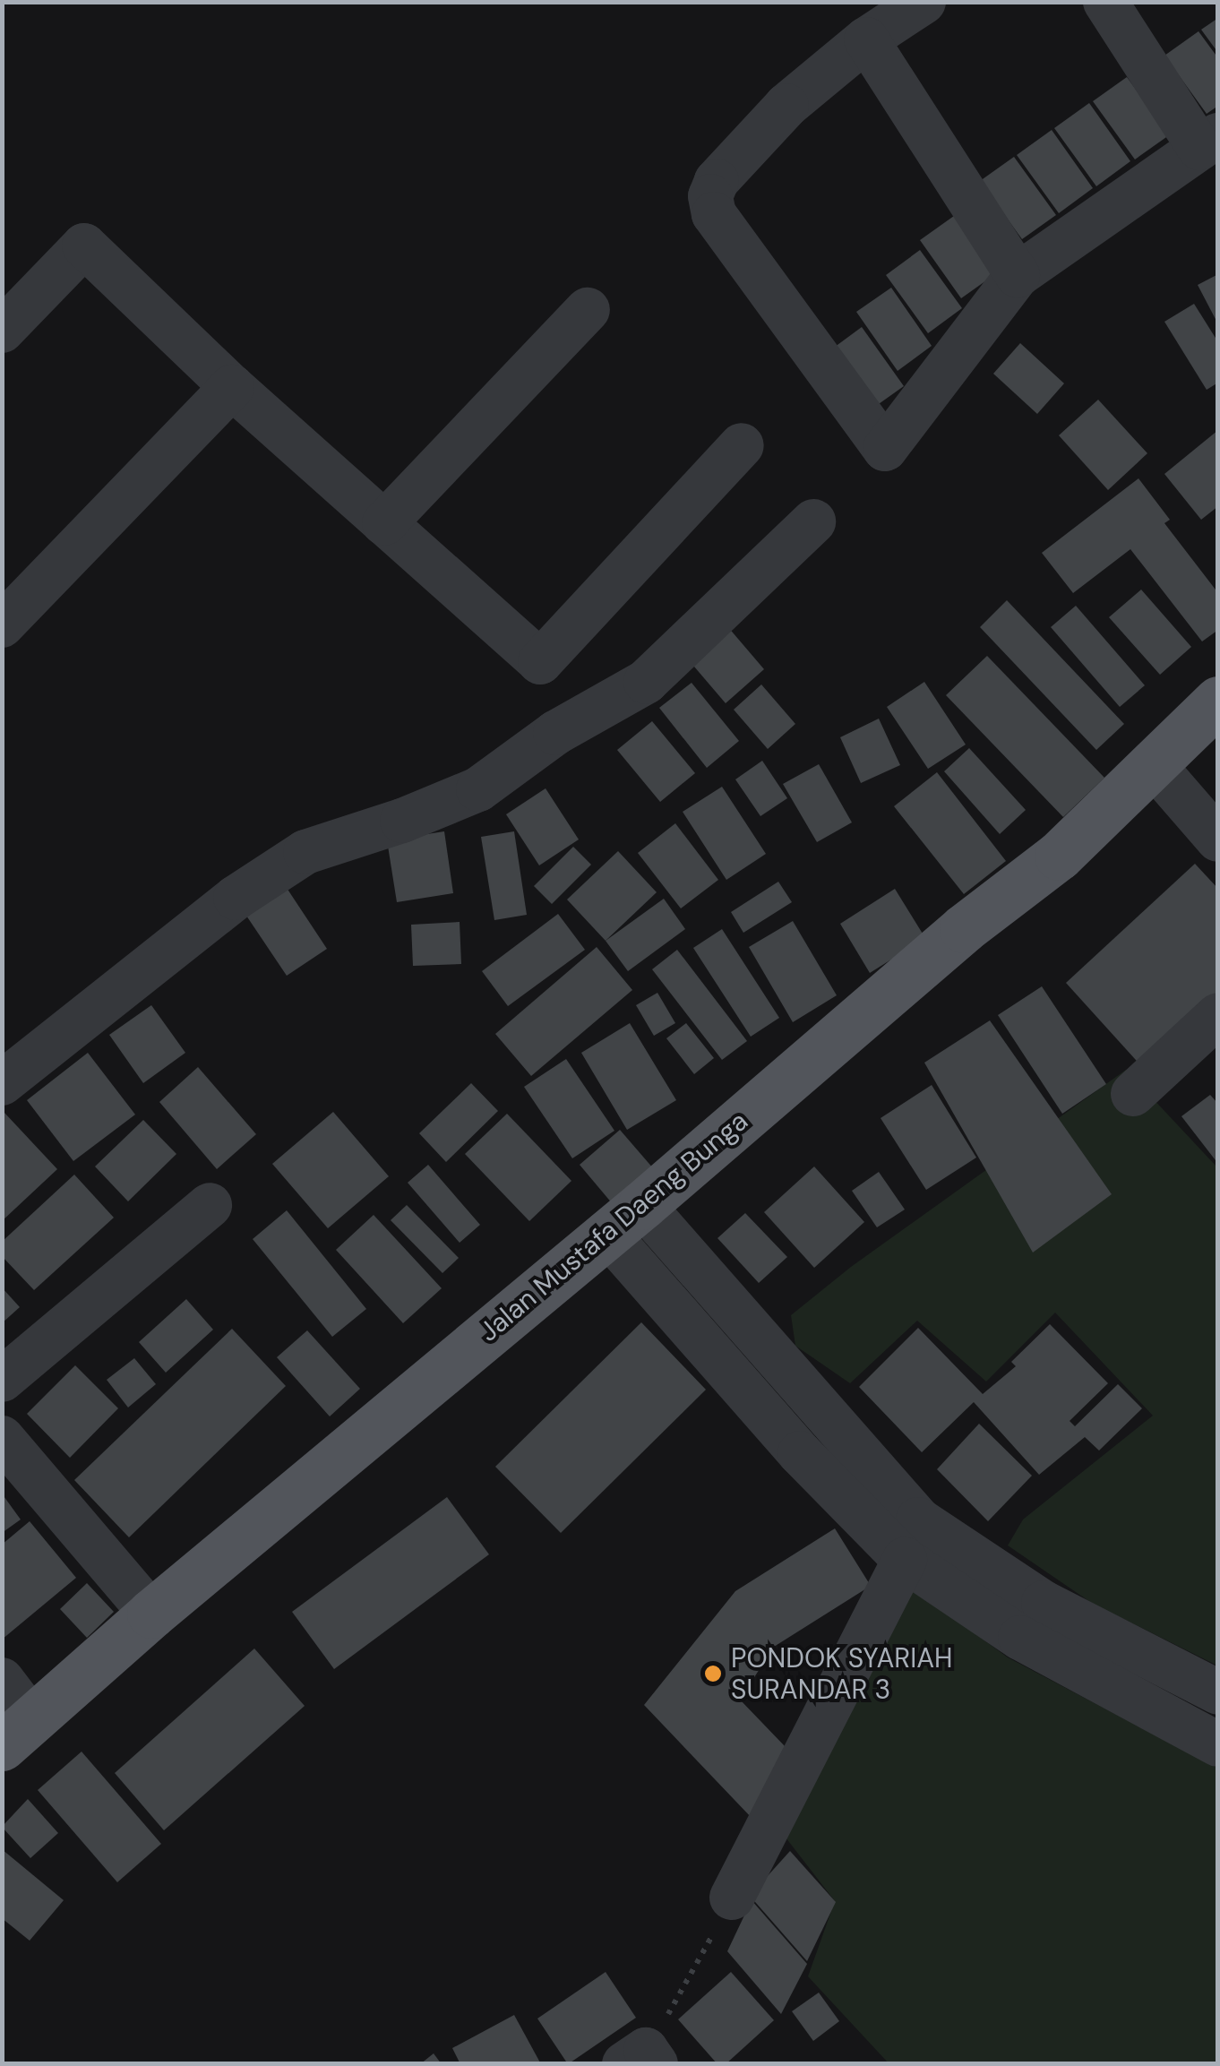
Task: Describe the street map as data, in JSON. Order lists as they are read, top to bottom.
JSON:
{
  "streets": {
    "main road": ["Jalan Mustafa Daeng Bunga"]
  },
  "places": ["PONDOK SYARIAH SURANDAR 3"]
}
